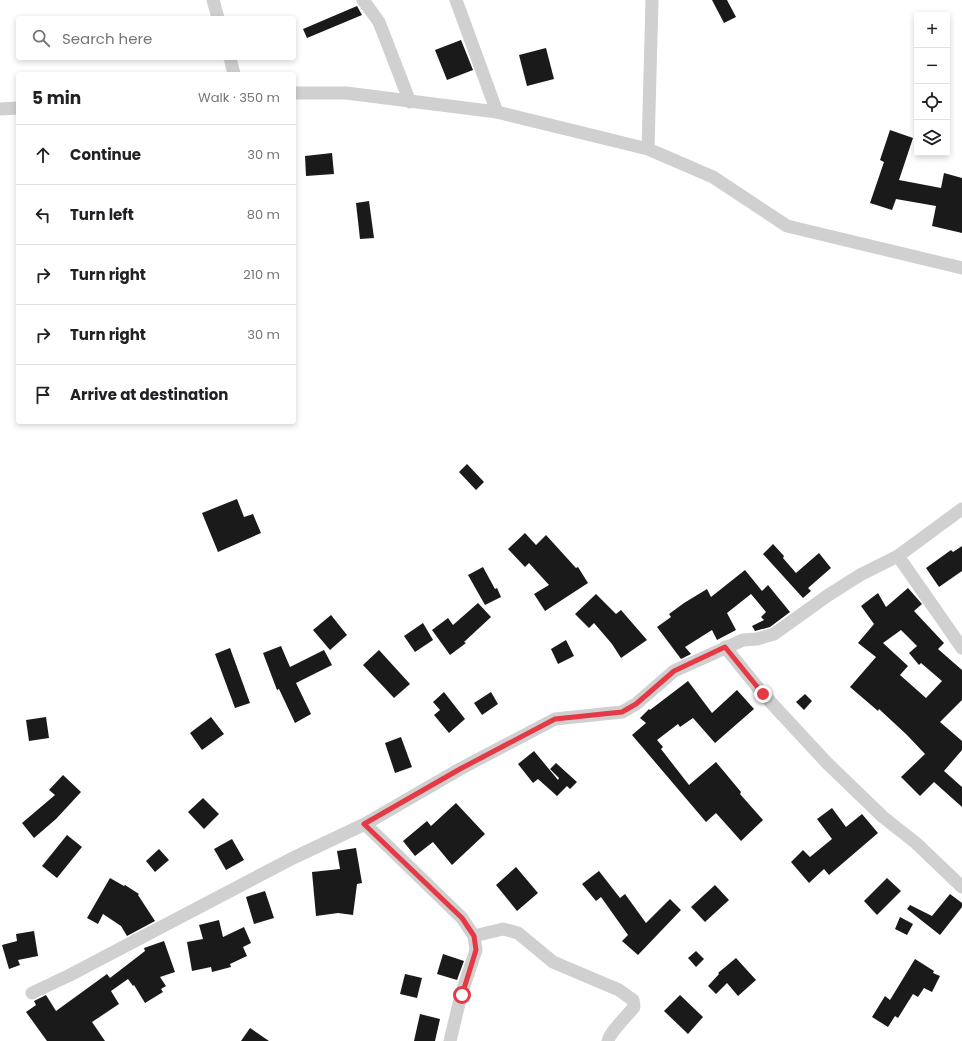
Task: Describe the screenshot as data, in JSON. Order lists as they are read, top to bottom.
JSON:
{
  "page": {
    "map_buttons": ["+", "−"],
    "search": "Search here",
    "heading": ["5 min", "Walk · 350 m"],
    "list": [
      ["Continue", "30 m"],
      ["Turn left", "80 m"],
      ["Turn right", "210 m"],
      ["Turn right", "30 m"],
      "Arrive at destination"
    ]
  }
}
